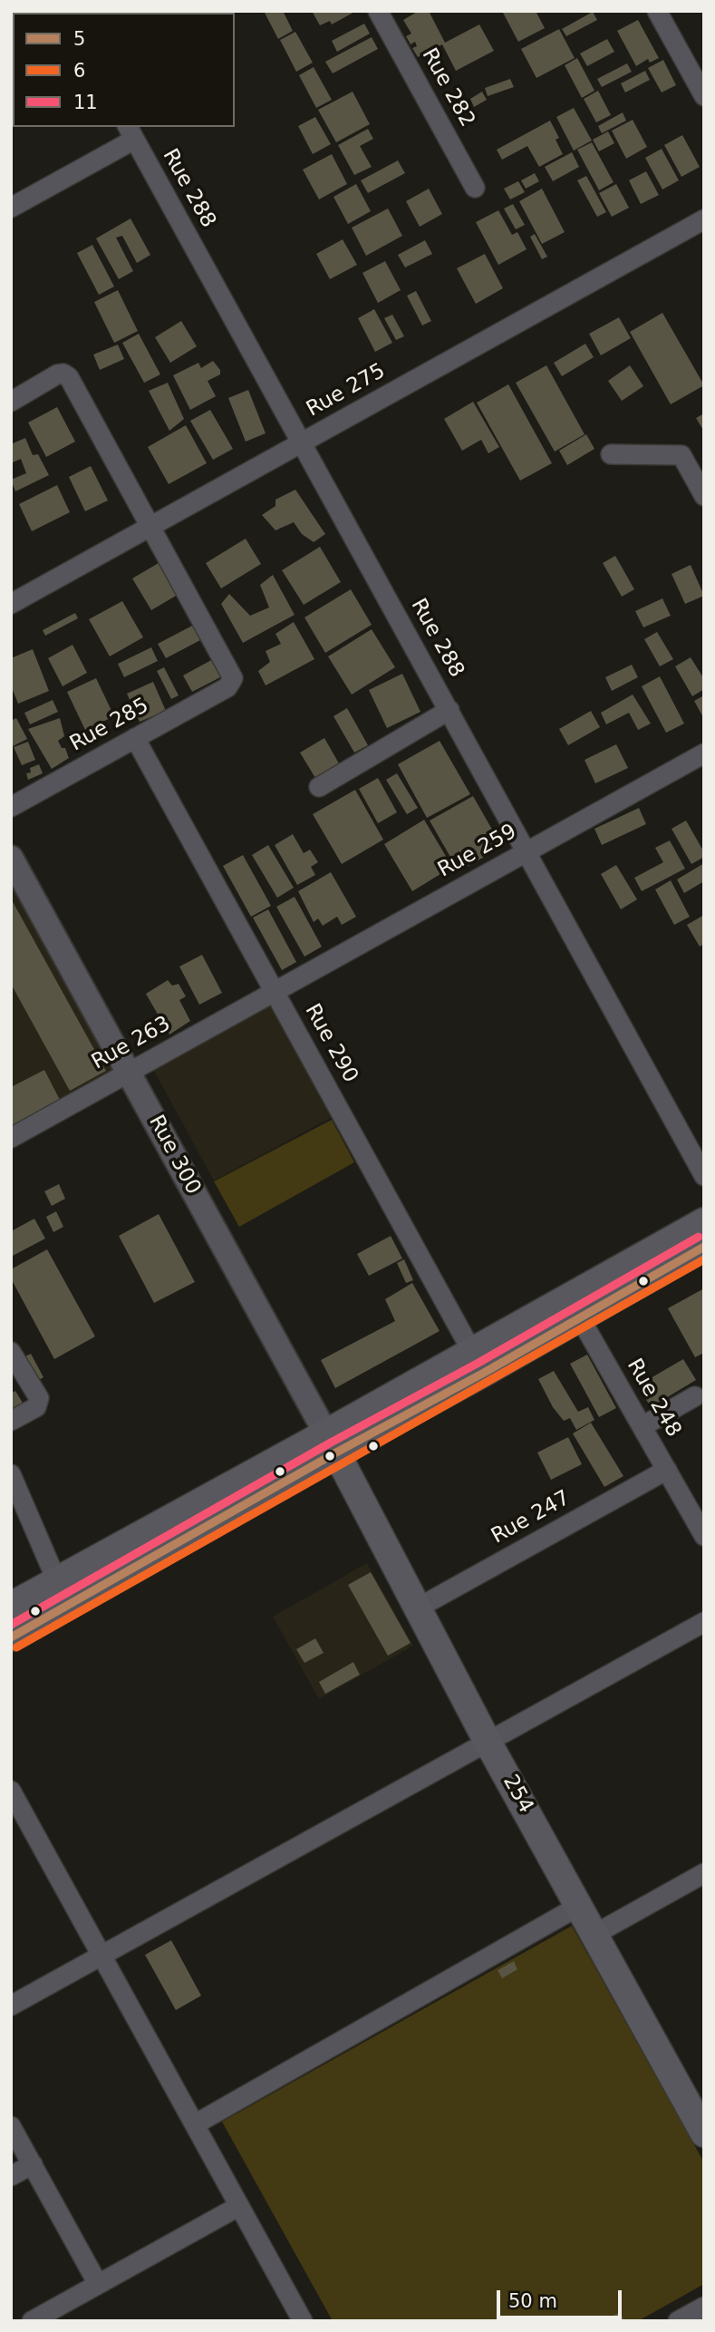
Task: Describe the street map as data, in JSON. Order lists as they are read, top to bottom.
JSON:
{
  "streets": {
    "main road": ["254"],
    "street": [
      "Rue 282",
      "Rue 288",
      "Rue 275",
      "Rue 285",
      "Rue 259",
      "Rue 263",
      "Rue 290",
      "Rue 300",
      "Rue 248",
      "Rue 247"
    ]
  },
  "crossings": [
    ["Rue 288", "Rue 275"],
    ["Rue 288", "Rue 259"],
    ["Rue 275", "Rue 285"],
    ["Rue 285", "Rue 290"],
    ["Rue 259", "Rue 263"],
    ["Rue 259", "Rue 290"],
    ["Rue 263", "Rue 290"],
    ["Rue 263", "Rue 300"],
    ["Rue 300", "254"],
    ["Rue 248", "Rue 247"],
    ["Rue 247", "254"]
  ],
  "lines": ["transit line 11", "transit line 5", "transit line 6"],
  "legend": ["5", "6", "11"],
  "scale_bar": "50 m"
}
